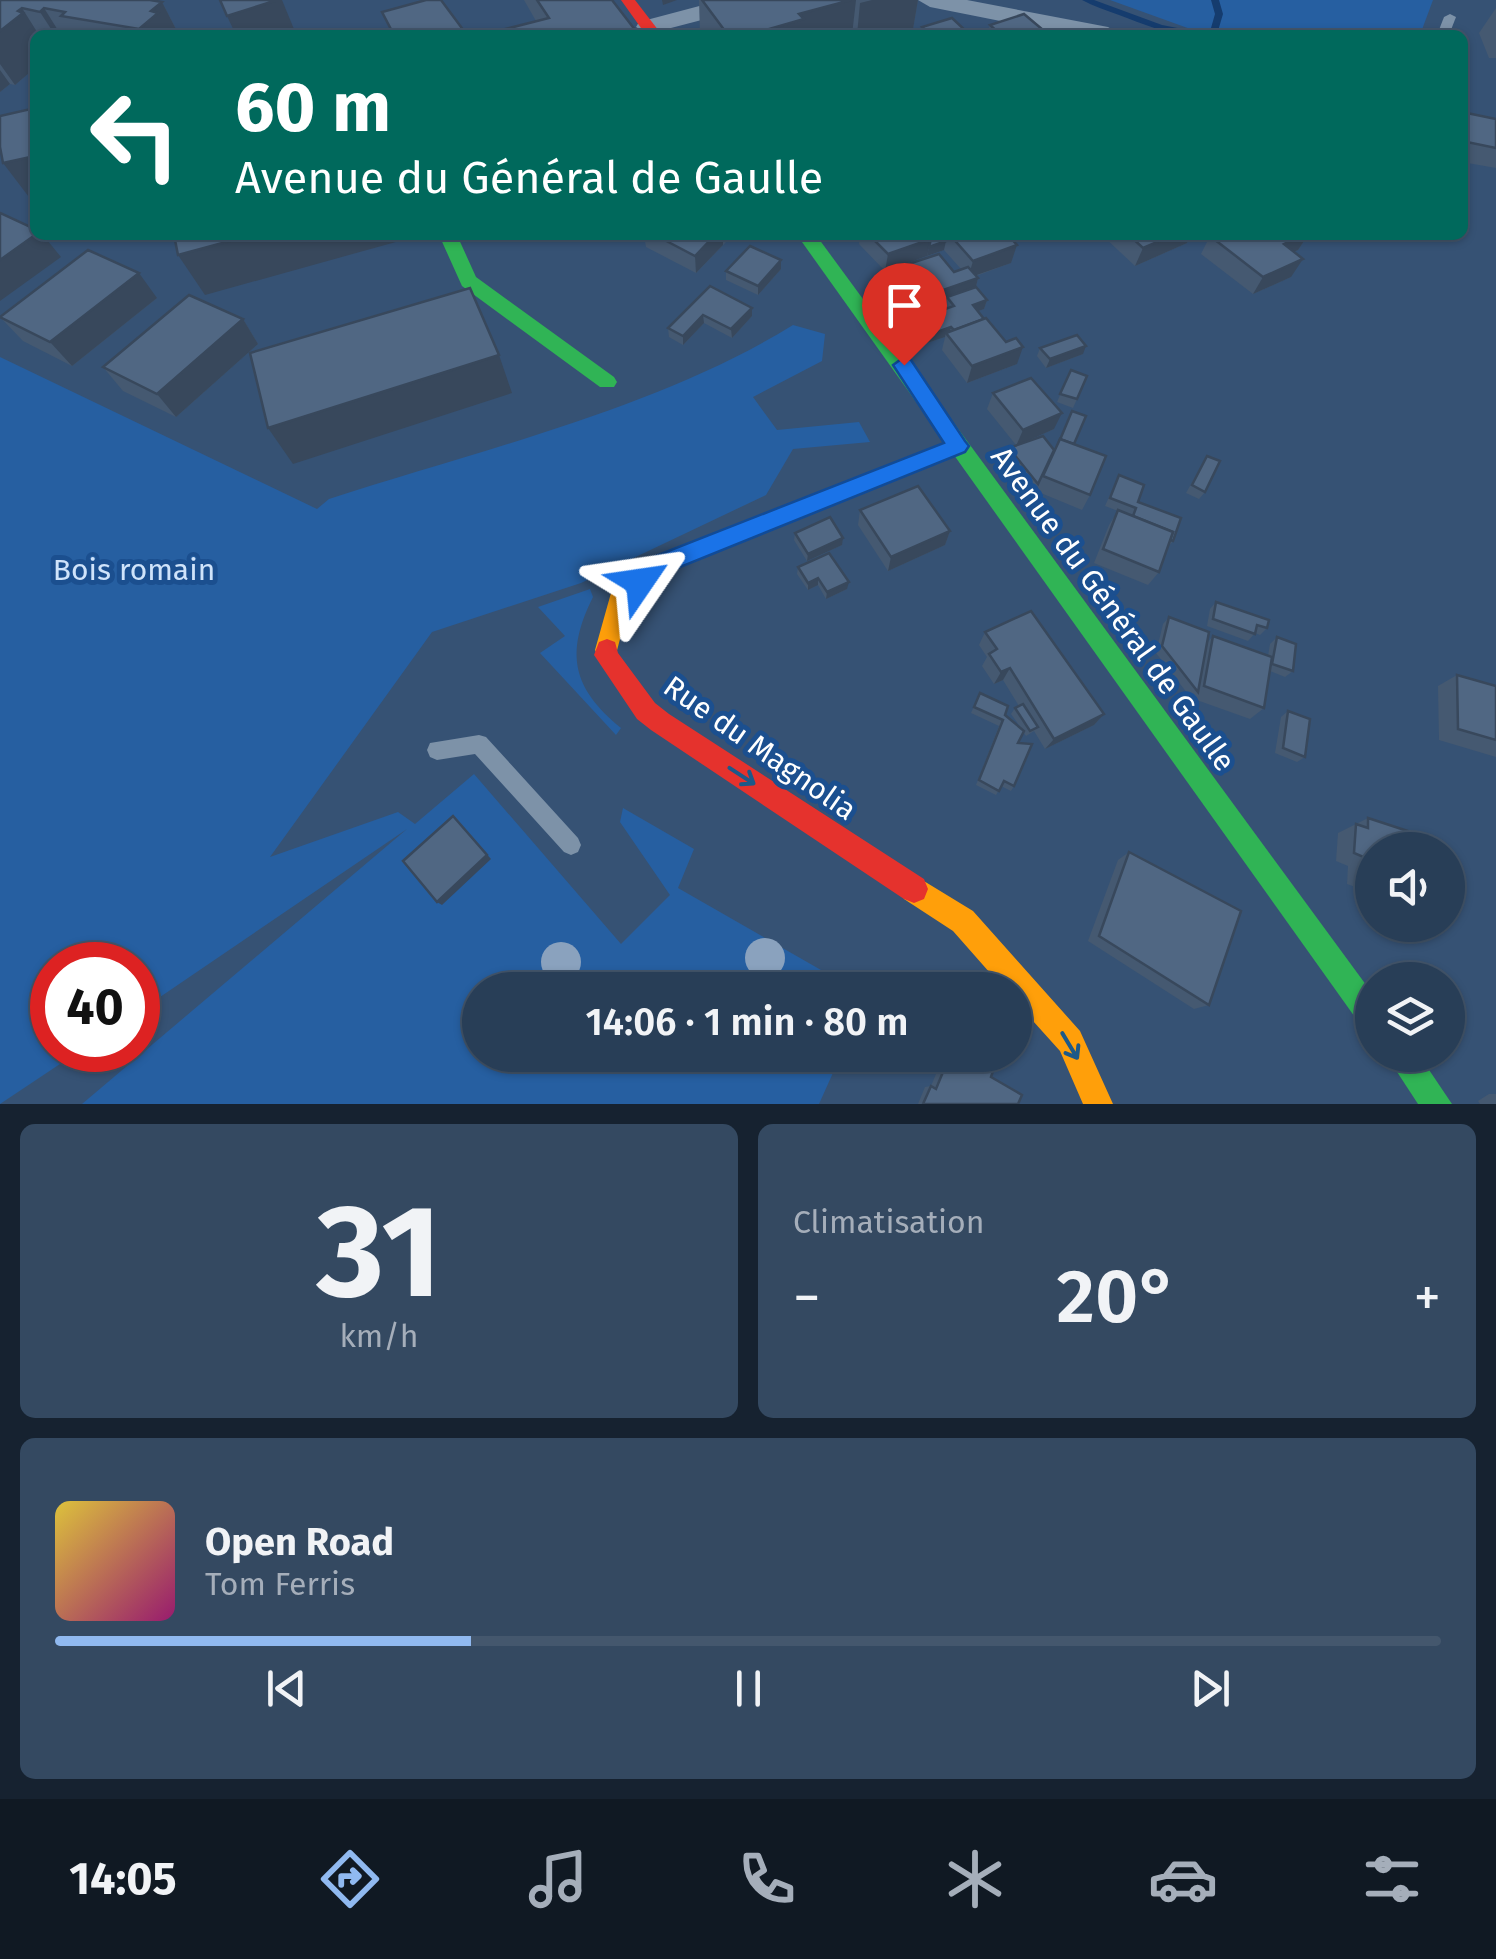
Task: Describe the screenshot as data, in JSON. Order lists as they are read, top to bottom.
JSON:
{
  "streets": {
    "street": ["Avenue du Général de Gaulle", "Rue du Magnolia"]
  },
  "crossings": [
    ["Avenue du Général de Gaulle", "Rue du Magnolia"]
  ],
  "parks": ["Bois romain"],
  "page": {
    "turn": ["60 m", "Avenue du Général de Gaulle"],
    "limit": "40",
    "trip": "14:06 · 1 min · 80 m",
    "tile": [
      ["31", "km/h"],
      "Climatisation"
    ],
    "heat": ["−", "20°", "+"],
    "song": ["Open Road", "Tom Ferris"],
    "tabs": "14:05"
  }
}
